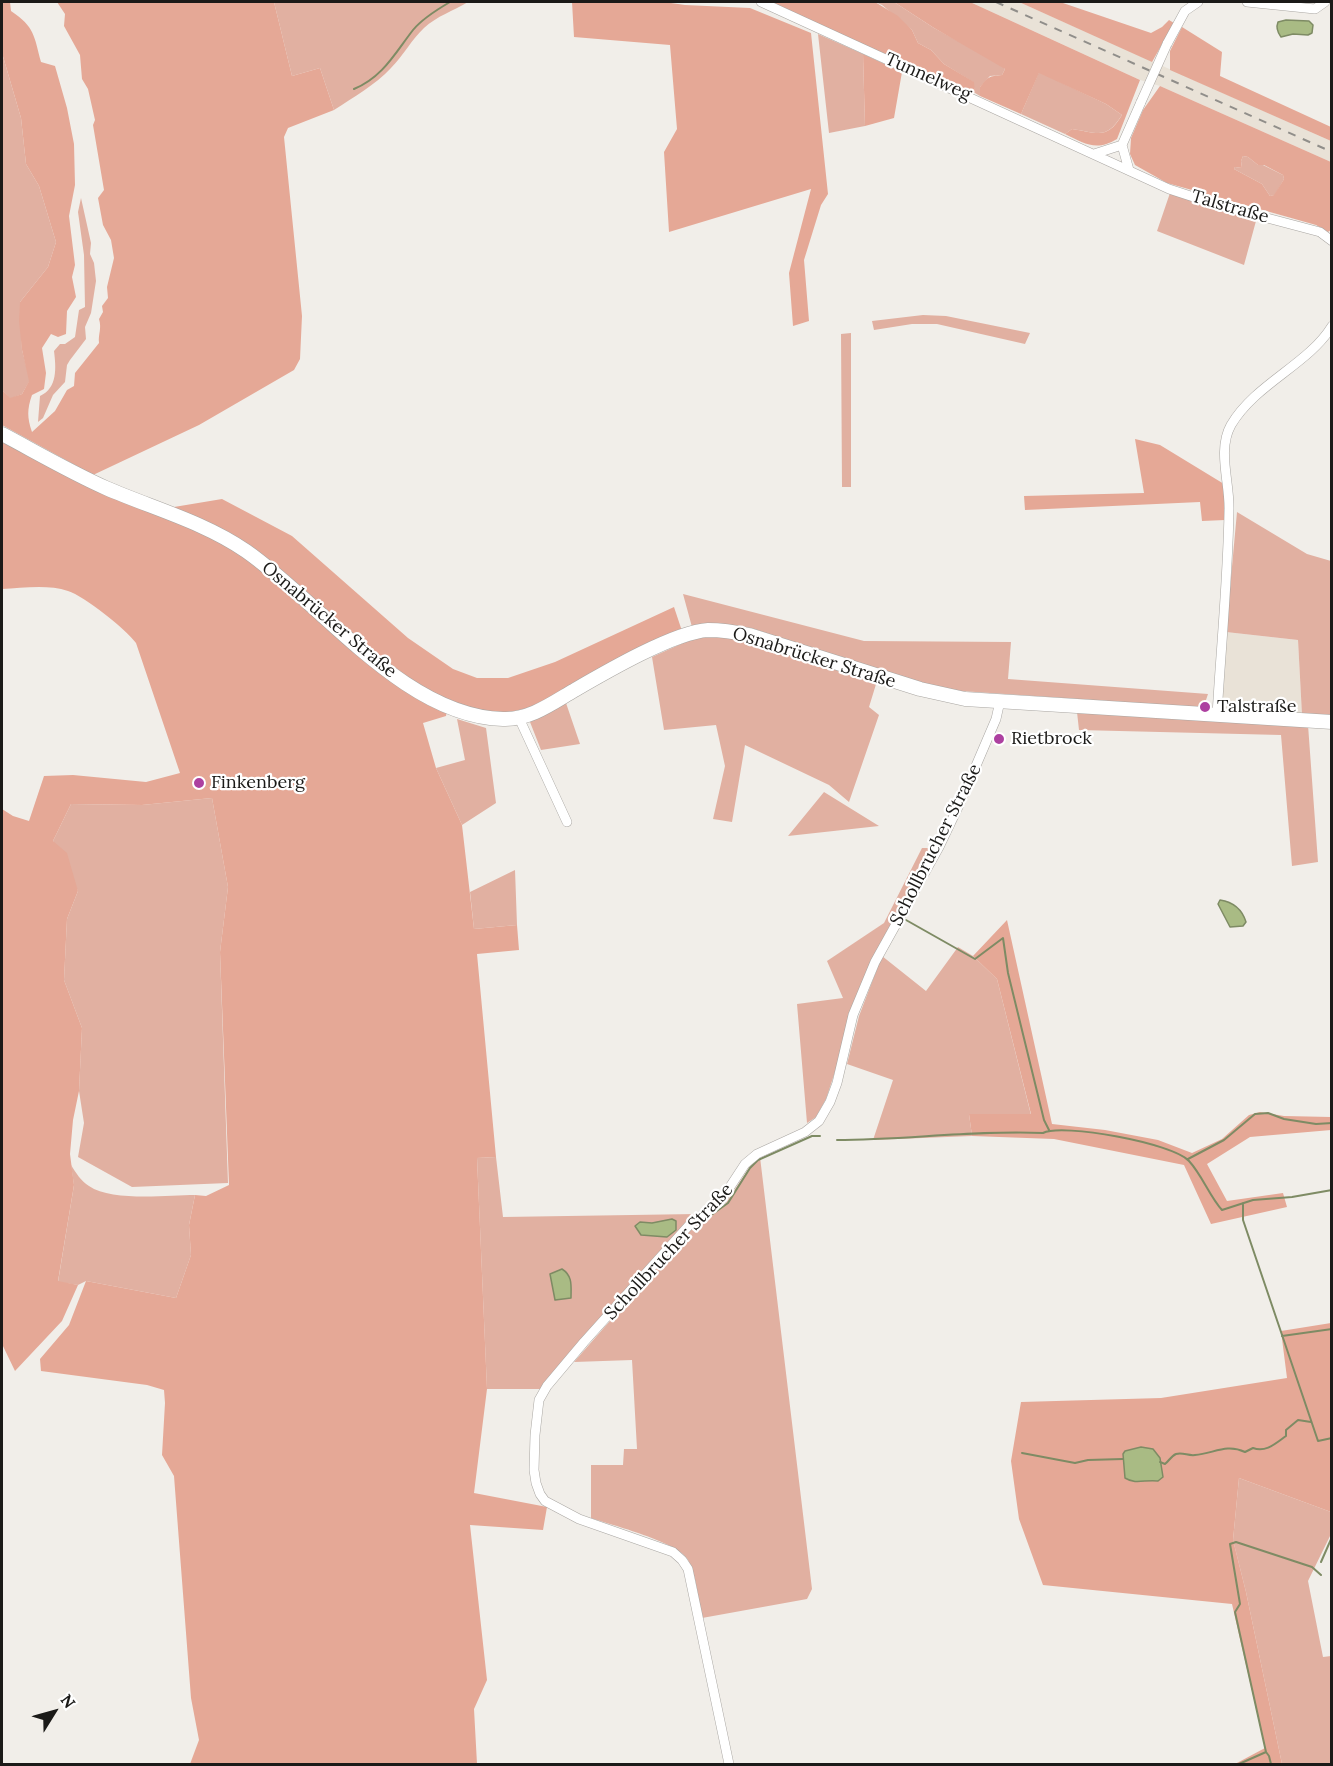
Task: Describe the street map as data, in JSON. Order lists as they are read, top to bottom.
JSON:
{
  "streets": {
    "main road": ["Osnabrücker Straße"],
    "street": ["Tunnelweg", "Talstraße", "Schollbrucher Straße"]
  },
  "crossings": [
    ["Tunnelweg", "Talstraße"],
    ["Osnabrücker Straße", "Schollbrucher Straße"]
  ],
  "places": ["Talstraße", "Rietbrock", "Finkenberg"],
  "north": "top right"
}
